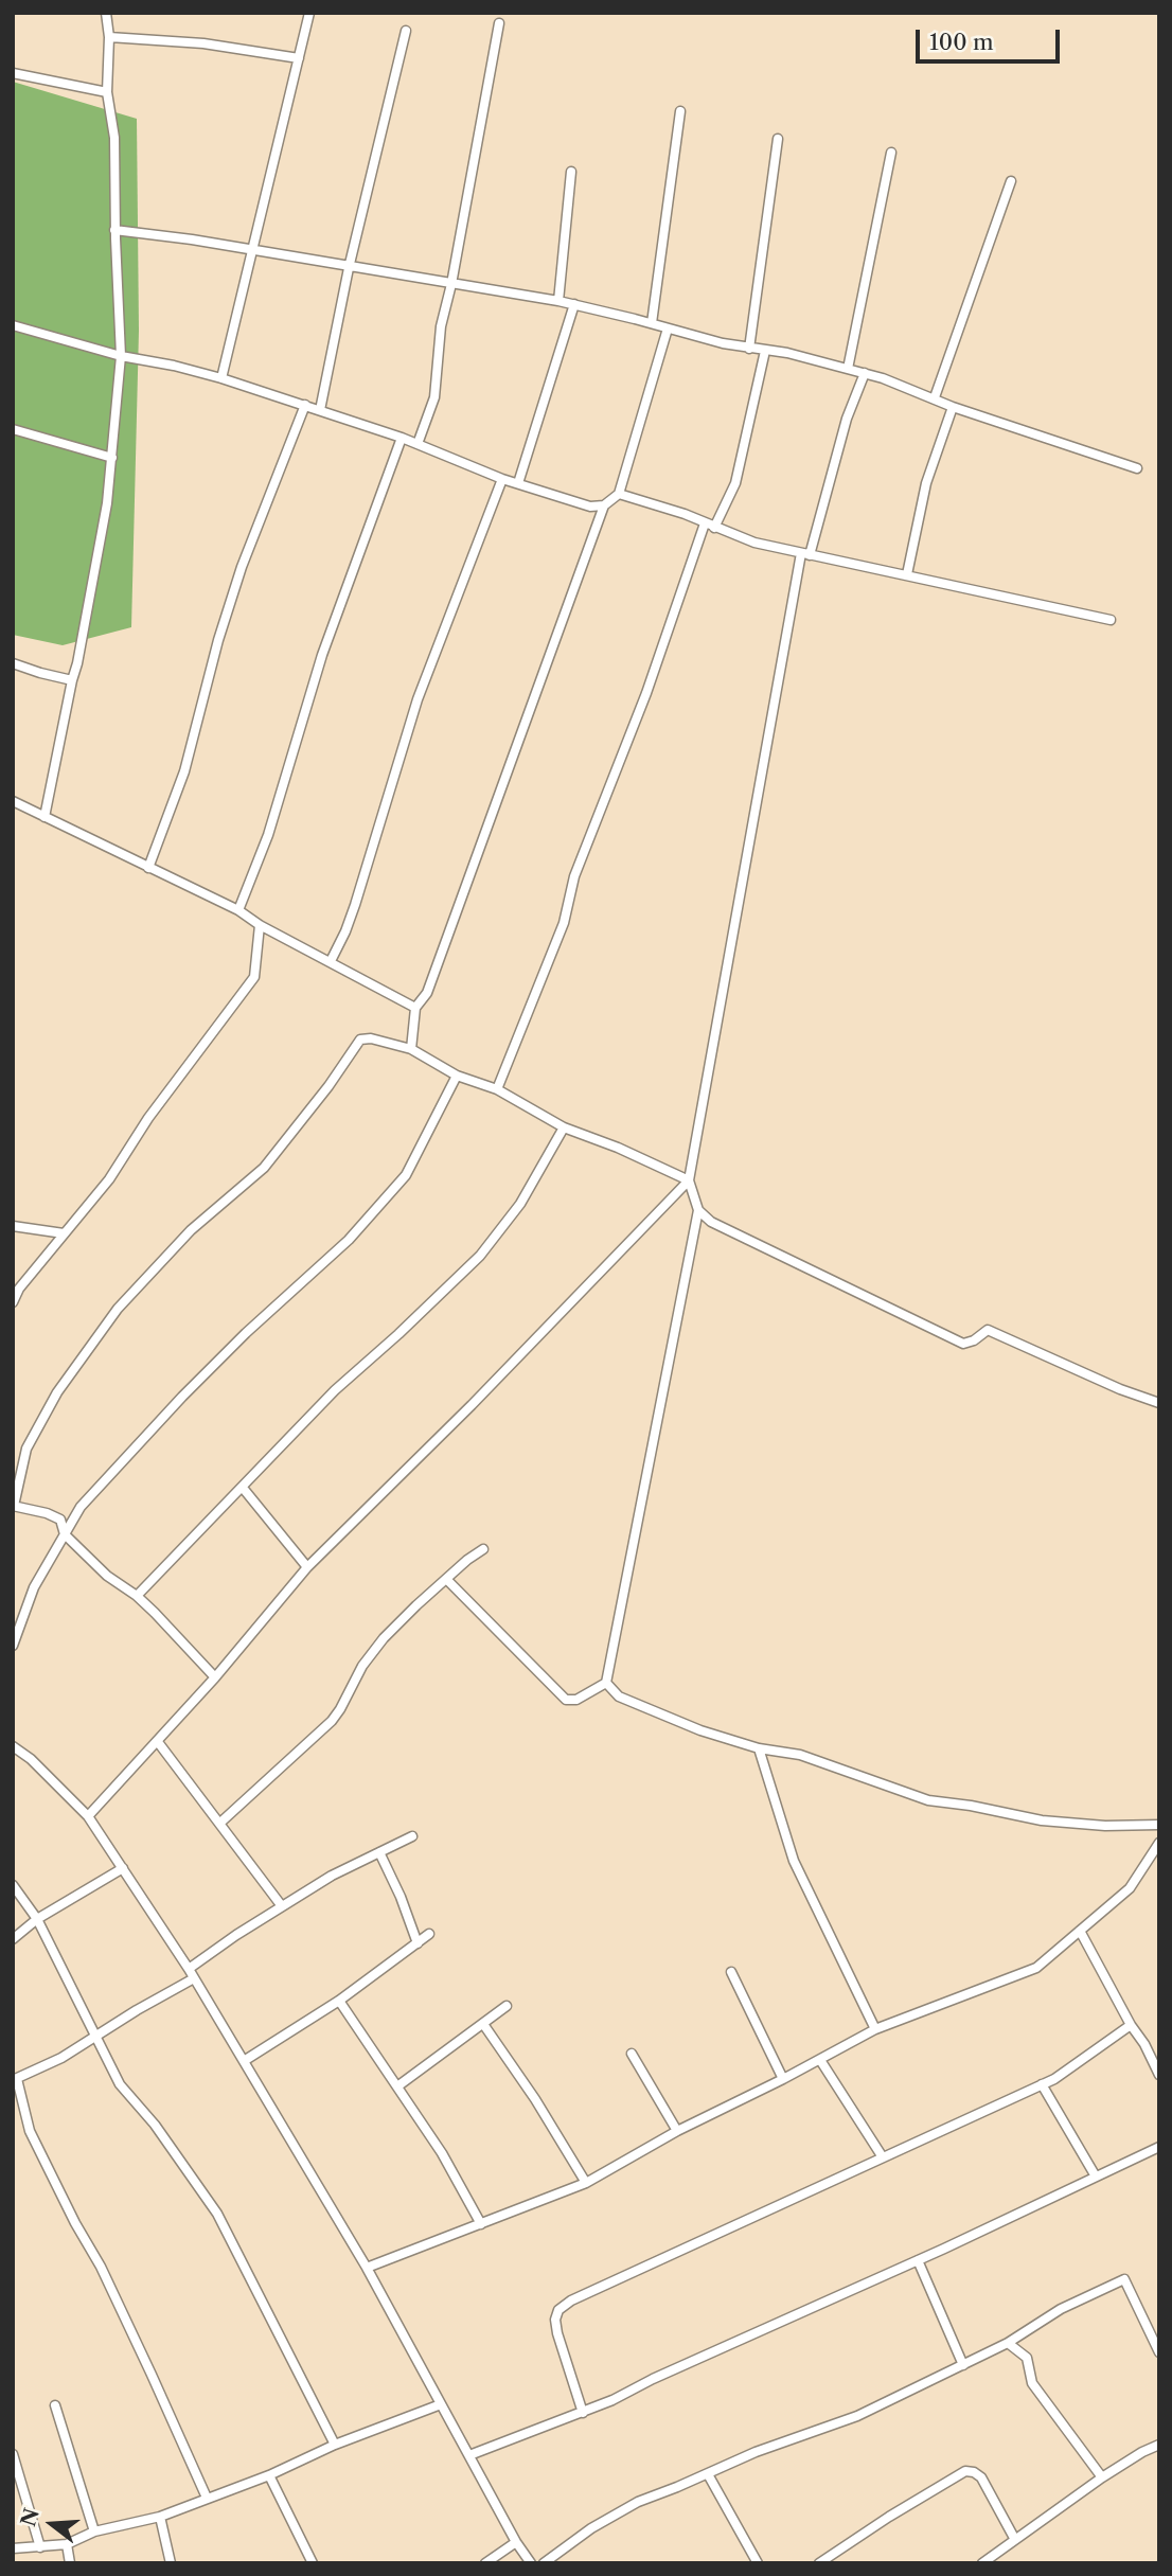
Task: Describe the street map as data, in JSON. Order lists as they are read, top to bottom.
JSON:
{
  "scale_bar": "100 m",
  "north": "left"
}
